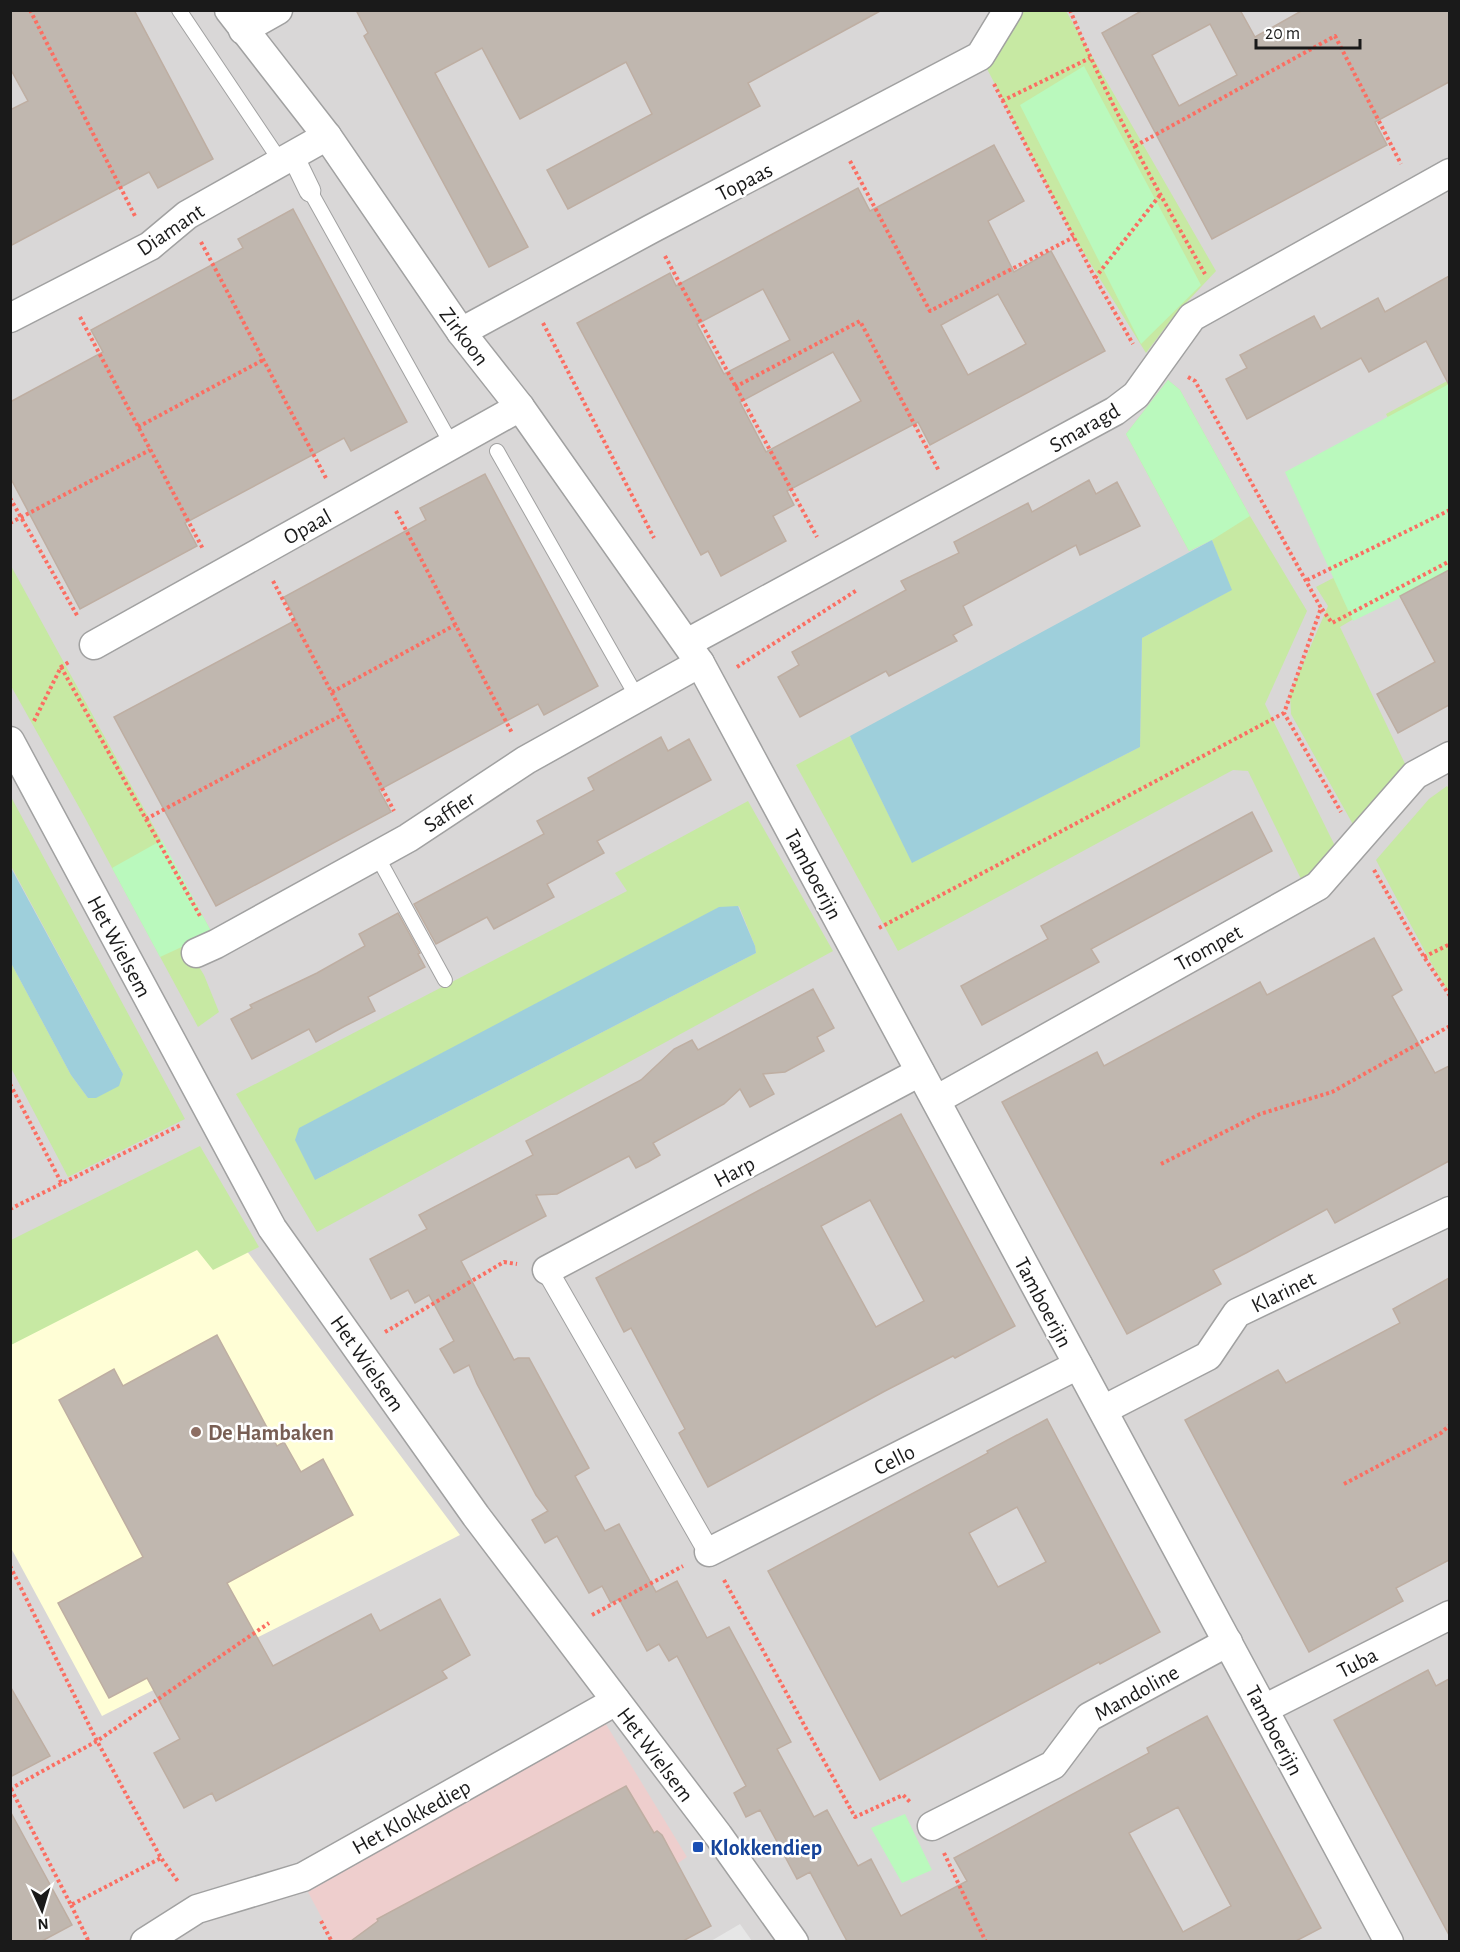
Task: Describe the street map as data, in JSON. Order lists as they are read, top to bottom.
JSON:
{
  "streets": {
    "street": [
      "Topaas",
      "Diamant",
      "Zirkoon",
      "Smaragd",
      "Opaal",
      "Saffier",
      "Tamboerijn",
      "Het Wielsem",
      "Trompet",
      "Harp",
      "Klarinet",
      "Cello",
      "Tuba",
      "Mandoline",
      "Het Klokkediep"
    ]
  },
  "crossings": [
    ["Topaas", "Zirkoon"],
    ["Diamant", "Zirkoon"],
    ["Zirkoon", "Smaragd"],
    ["Zirkoon", "Opaal"],
    ["Zirkoon", "Saffier"],
    ["Zirkoon", "Tamboerijn"],
    ["Smaragd", "Saffier"],
    ["Smaragd", "Tamboerijn"],
    ["Saffier", "Tamboerijn"],
    ["Tamboerijn", "Trompet"],
    ["Tamboerijn", "Harp"],
    ["Tamboerijn", "Klarinet"],
    ["Tamboerijn", "Cello"],
    ["Tamboerijn", "Tuba"],
    ["Tamboerijn", "Mandoline"],
    ["Het Wielsem", "Het Klokkediep"]
  ],
  "places": {
    "other": ["De Hambaken"],
    "transit": ["Klokkendiep"]
  },
  "scale_bar": "20 m",
  "north": "bottom"
}
